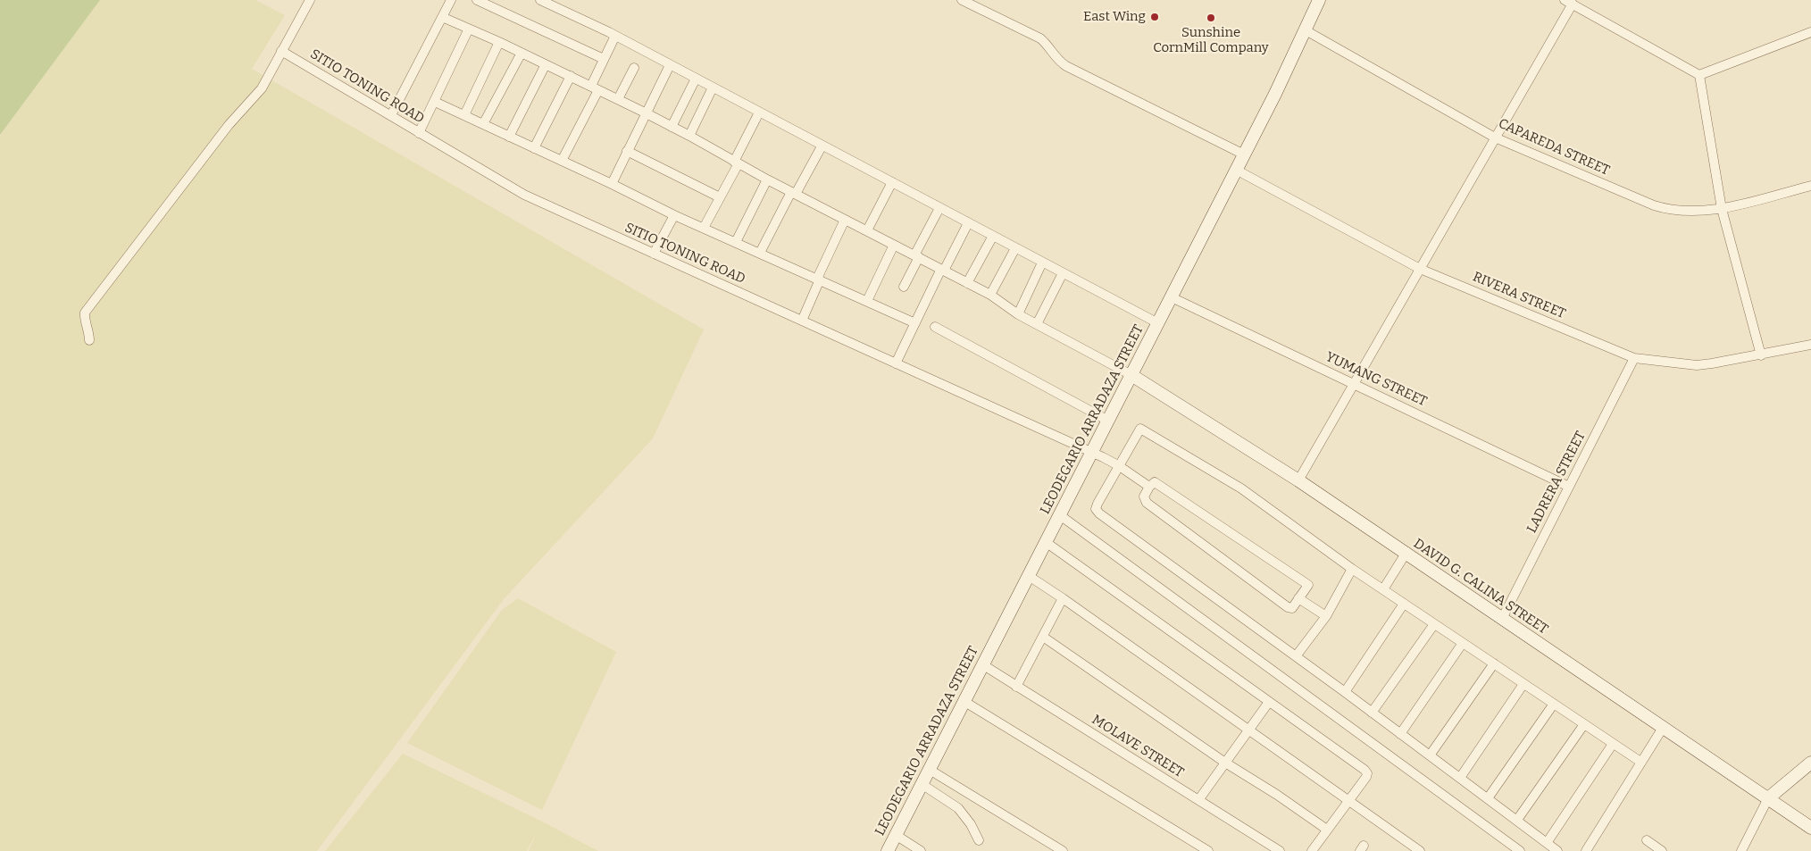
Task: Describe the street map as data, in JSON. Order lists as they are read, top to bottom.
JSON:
{
  "streets": {
    "street": [
      "SITIO TONING ROAD",
      "CAPAREDA STREET",
      "RIVERA STREET",
      "YUMANG STREET",
      "LEODEGARIO ARRADAZA STREET",
      "LADRERA STREET",
      "DAVID G. CALINA STREET",
      "MOLAVE STREET"
    ]
  },
  "crossings": [
    ["SITIO TONING ROAD", "LEODEGARIO ARRADAZA STREET"],
    ["CAPAREDA STREET", "LEODEGARIO ARRADAZA STREET"],
    ["RIVERA STREET", "LEODEGARIO ARRADAZA STREET"],
    ["RIVERA STREET", "LADRERA STREET"],
    ["YUMANG STREET", "LEODEGARIO ARRADAZA STREET"],
    ["YUMANG STREET", "LADRERA STREET"],
    ["LEODEGARIO ARRADAZA STREET", "DAVID G. CALINA STREET"],
    ["LEODEGARIO ARRADAZA STREET", "MOLAVE STREET"],
    ["LADRERA STREET", "DAVID G. CALINA STREET"]
  ],
  "places": ["East Wing", "Sunshine CornMill Company"]
}
